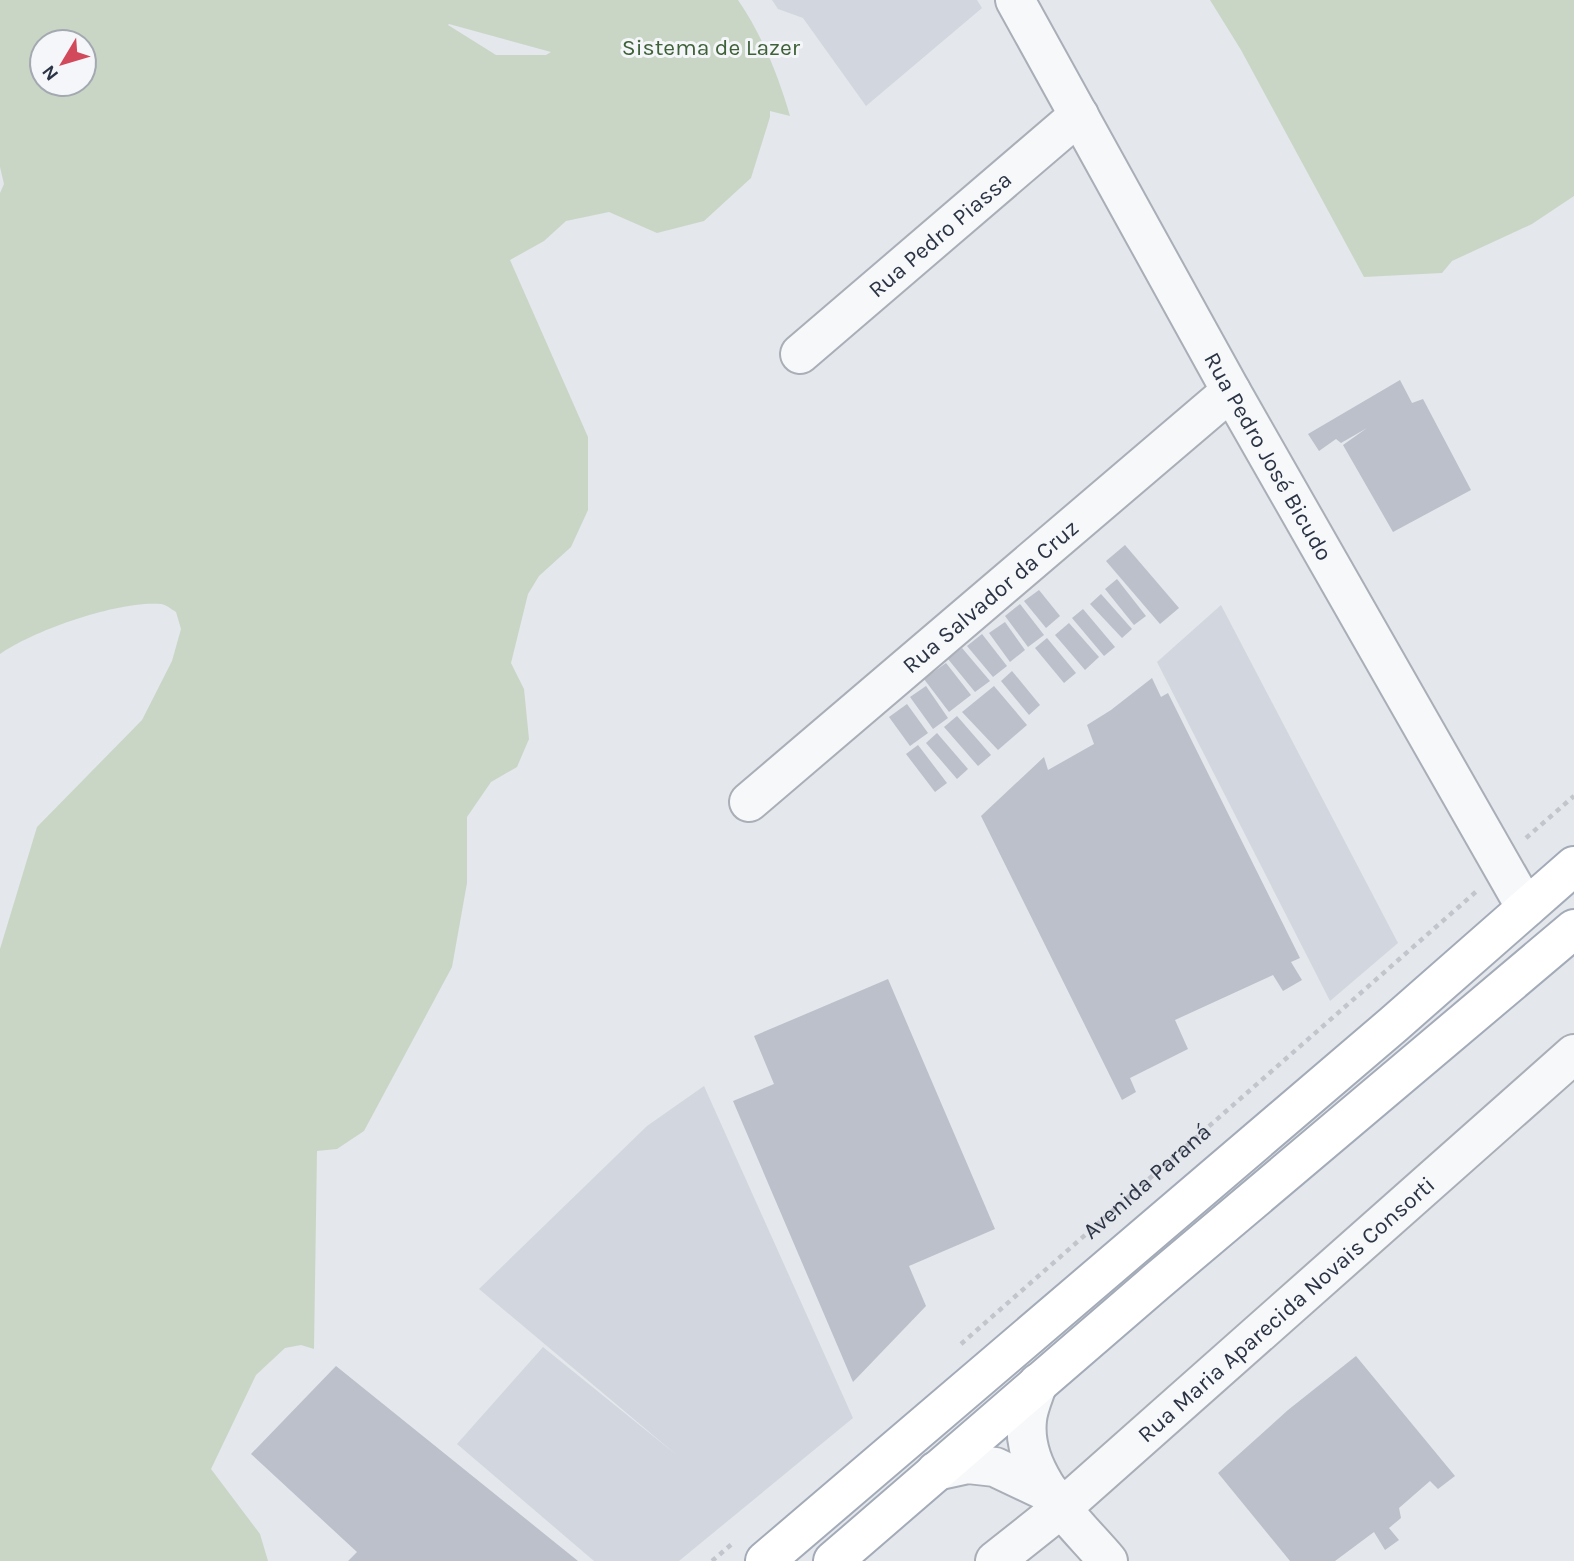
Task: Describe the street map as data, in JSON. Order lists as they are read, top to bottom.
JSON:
{
  "streets": {
    "main road": ["Avenida Paraná"],
    "street": [
      "Rua Pedro Piassa",
      "Rua Pedro José Bicudo",
      "Rua Salvador da Cruz",
      "Rua Maria Aparecida Novais Consorti"
    ]
  },
  "crossings": [
    ["Rua Pedro Piassa", "Rua Pedro José Bicudo"],
    ["Rua Pedro José Bicudo", "Rua Salvador da Cruz"],
    ["Rua Pedro José Bicudo", "Avenida Paraná"]
  ],
  "parks": ["Sistema de Lazer"],
  "north": "bottom left"
}
